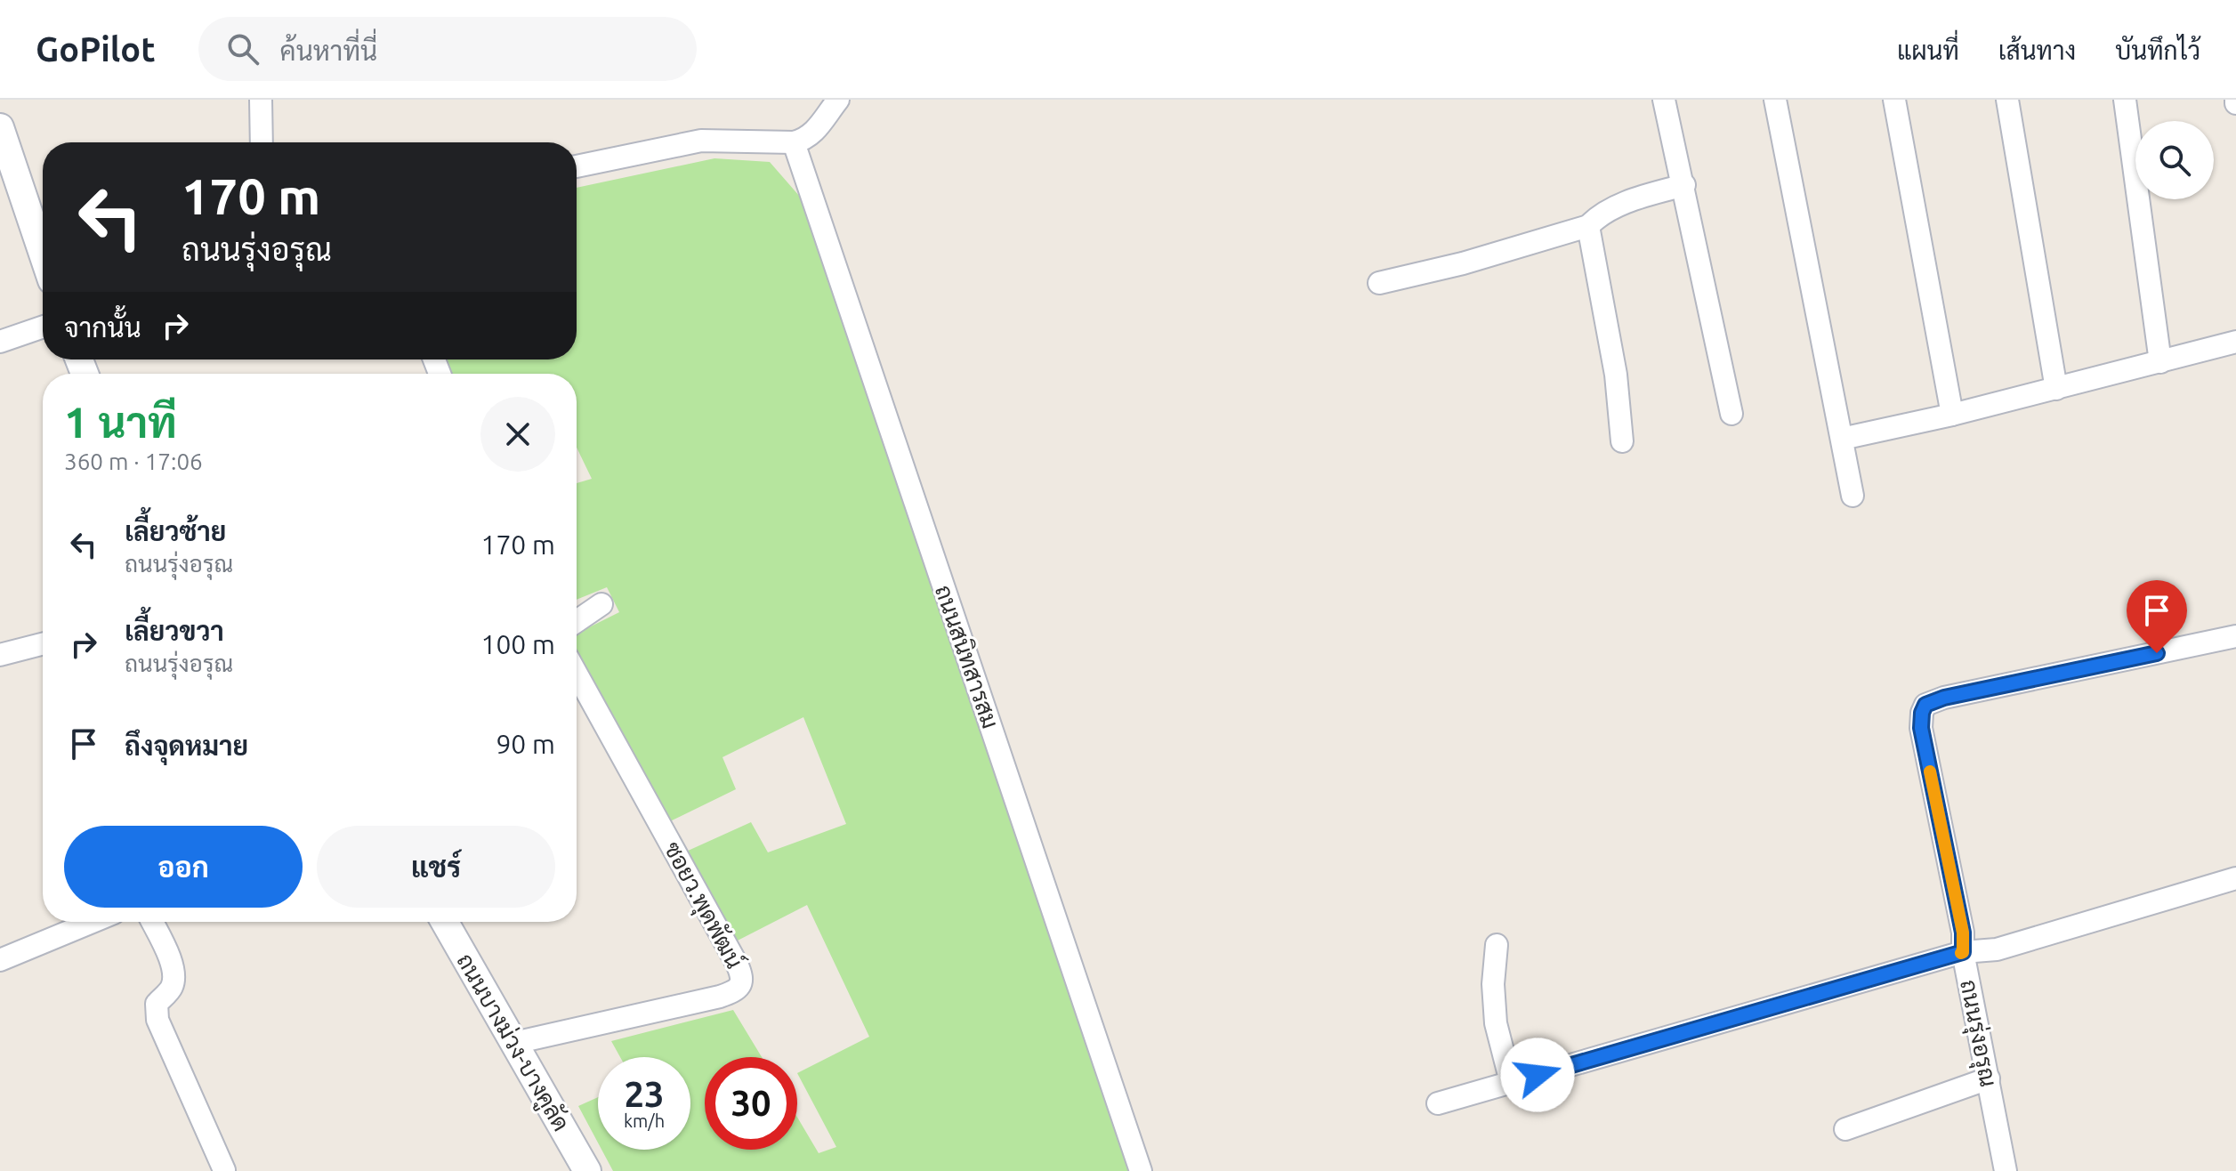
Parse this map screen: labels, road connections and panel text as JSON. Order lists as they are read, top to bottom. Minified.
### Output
{"streets":{"street":["ถนนสนิทสารสม","ซอยว.พุดพัฒน์","ถนนรุ่งอรุณ","ถนนบางม่วง-บางคูลัด"]},"crossings":[["ซอยว.พุดพัฒน์","ถนนบางม่วง-บางคูลัด"]],"page":{"header":"GoPilot","search":"ค้นหาที่นี่","nav":["แผนที่","เส้นทาง","บันทึกไว้"],"turn":["170 m","ถนนรุ่งอรุณ"],"then":"จากนั้น","heading":["1 นาที","360 m · 17:06"],"list":[{"name":"เลี้ยวซ้าย","note":"ถนนรุ่งอรุณ","value":"170 m"},{"name":"เลี้ยวขวา","note":"ถนนรุ่งอรุณ","value":"100 m"},{"name":"ถึงจุดหมาย","value":"90 m"}],"buttons":["ออก","แชร์"],"speed":"23 km/h","limit":"30"}}
